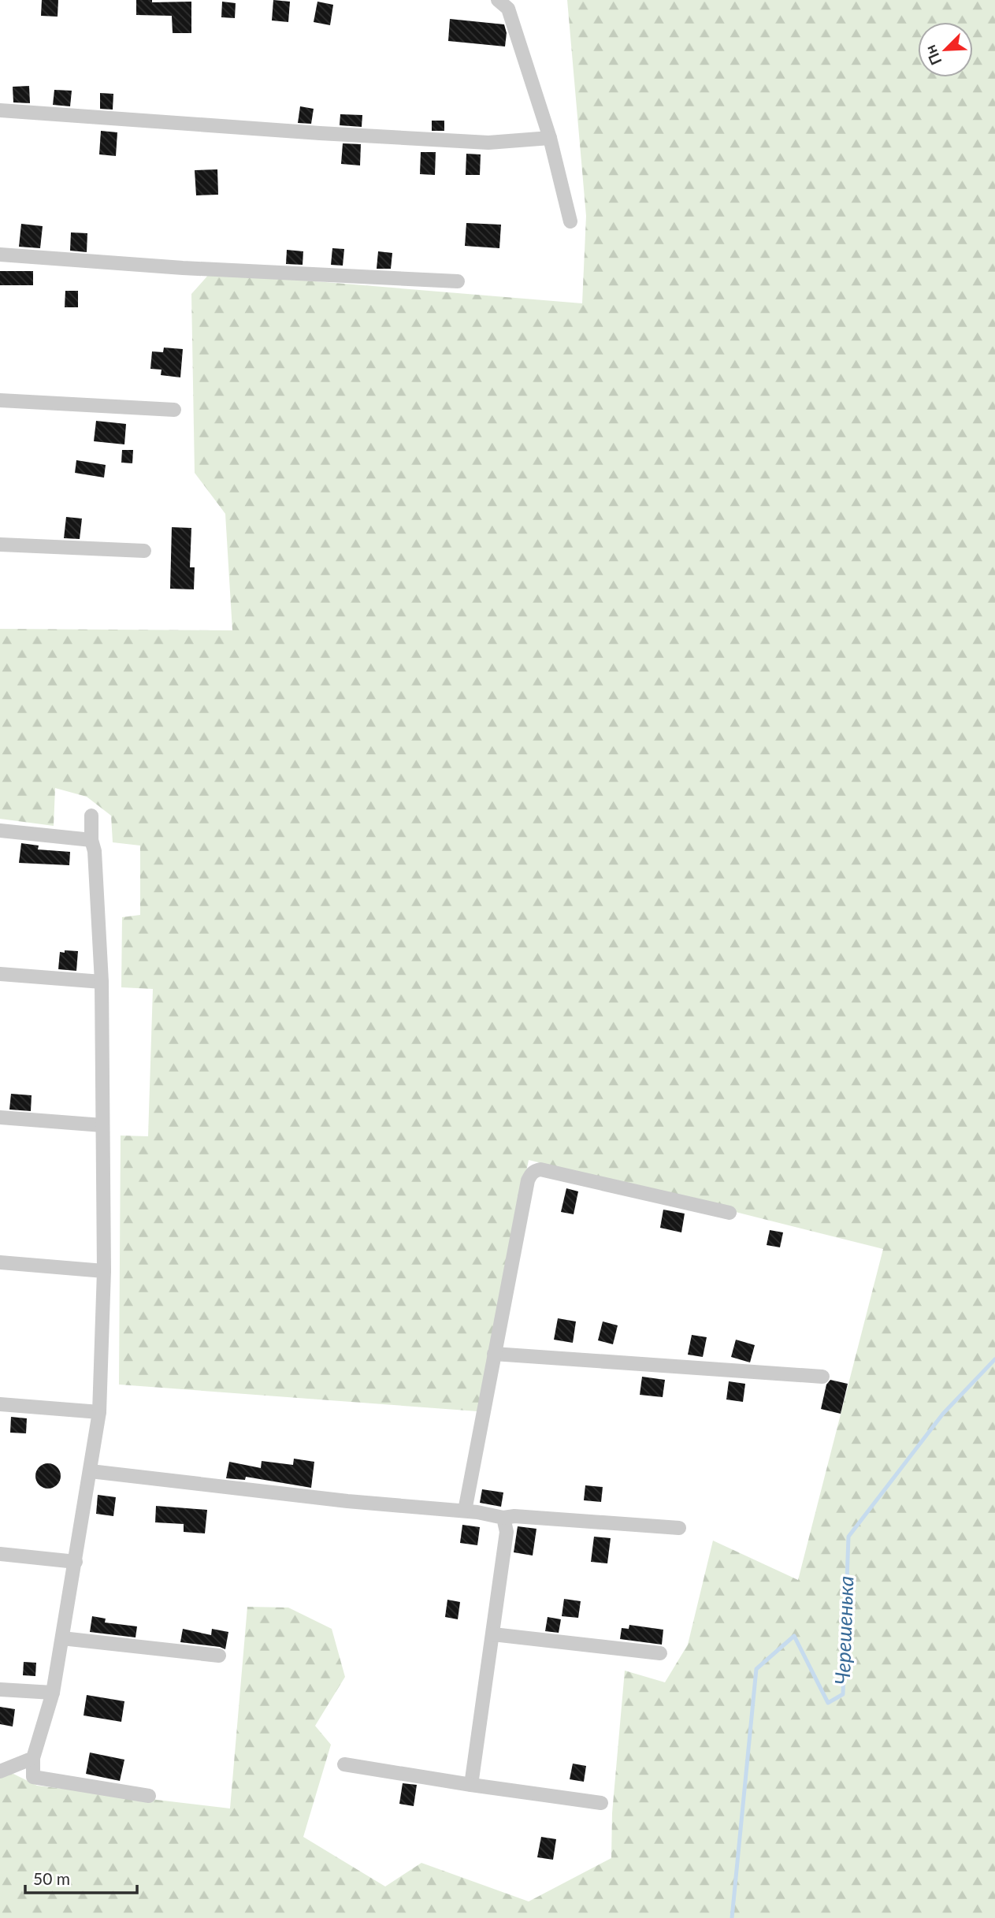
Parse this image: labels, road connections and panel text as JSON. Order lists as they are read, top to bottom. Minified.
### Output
{"water":["Черешенька"],"scale_bar":"50 m","north":"bottom left"}
